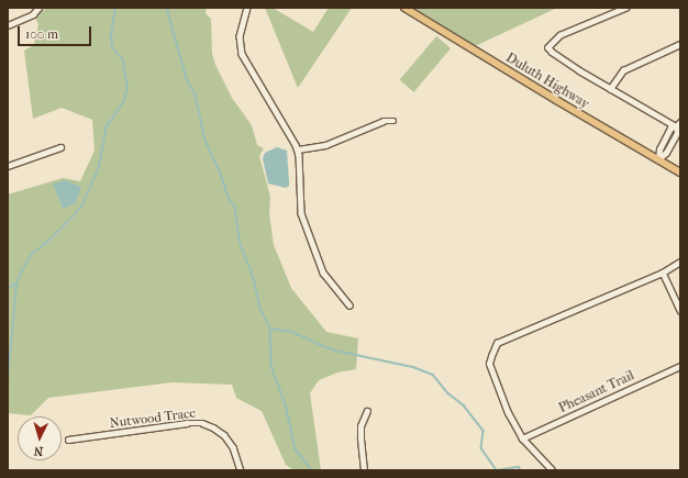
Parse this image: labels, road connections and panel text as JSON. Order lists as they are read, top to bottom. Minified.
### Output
{"streets":{"main road":["Duluth Highway"],"street":["Pheasant Trail","Nutwood Trace"]},"scale_bar":"100 m","north":"bottom"}
